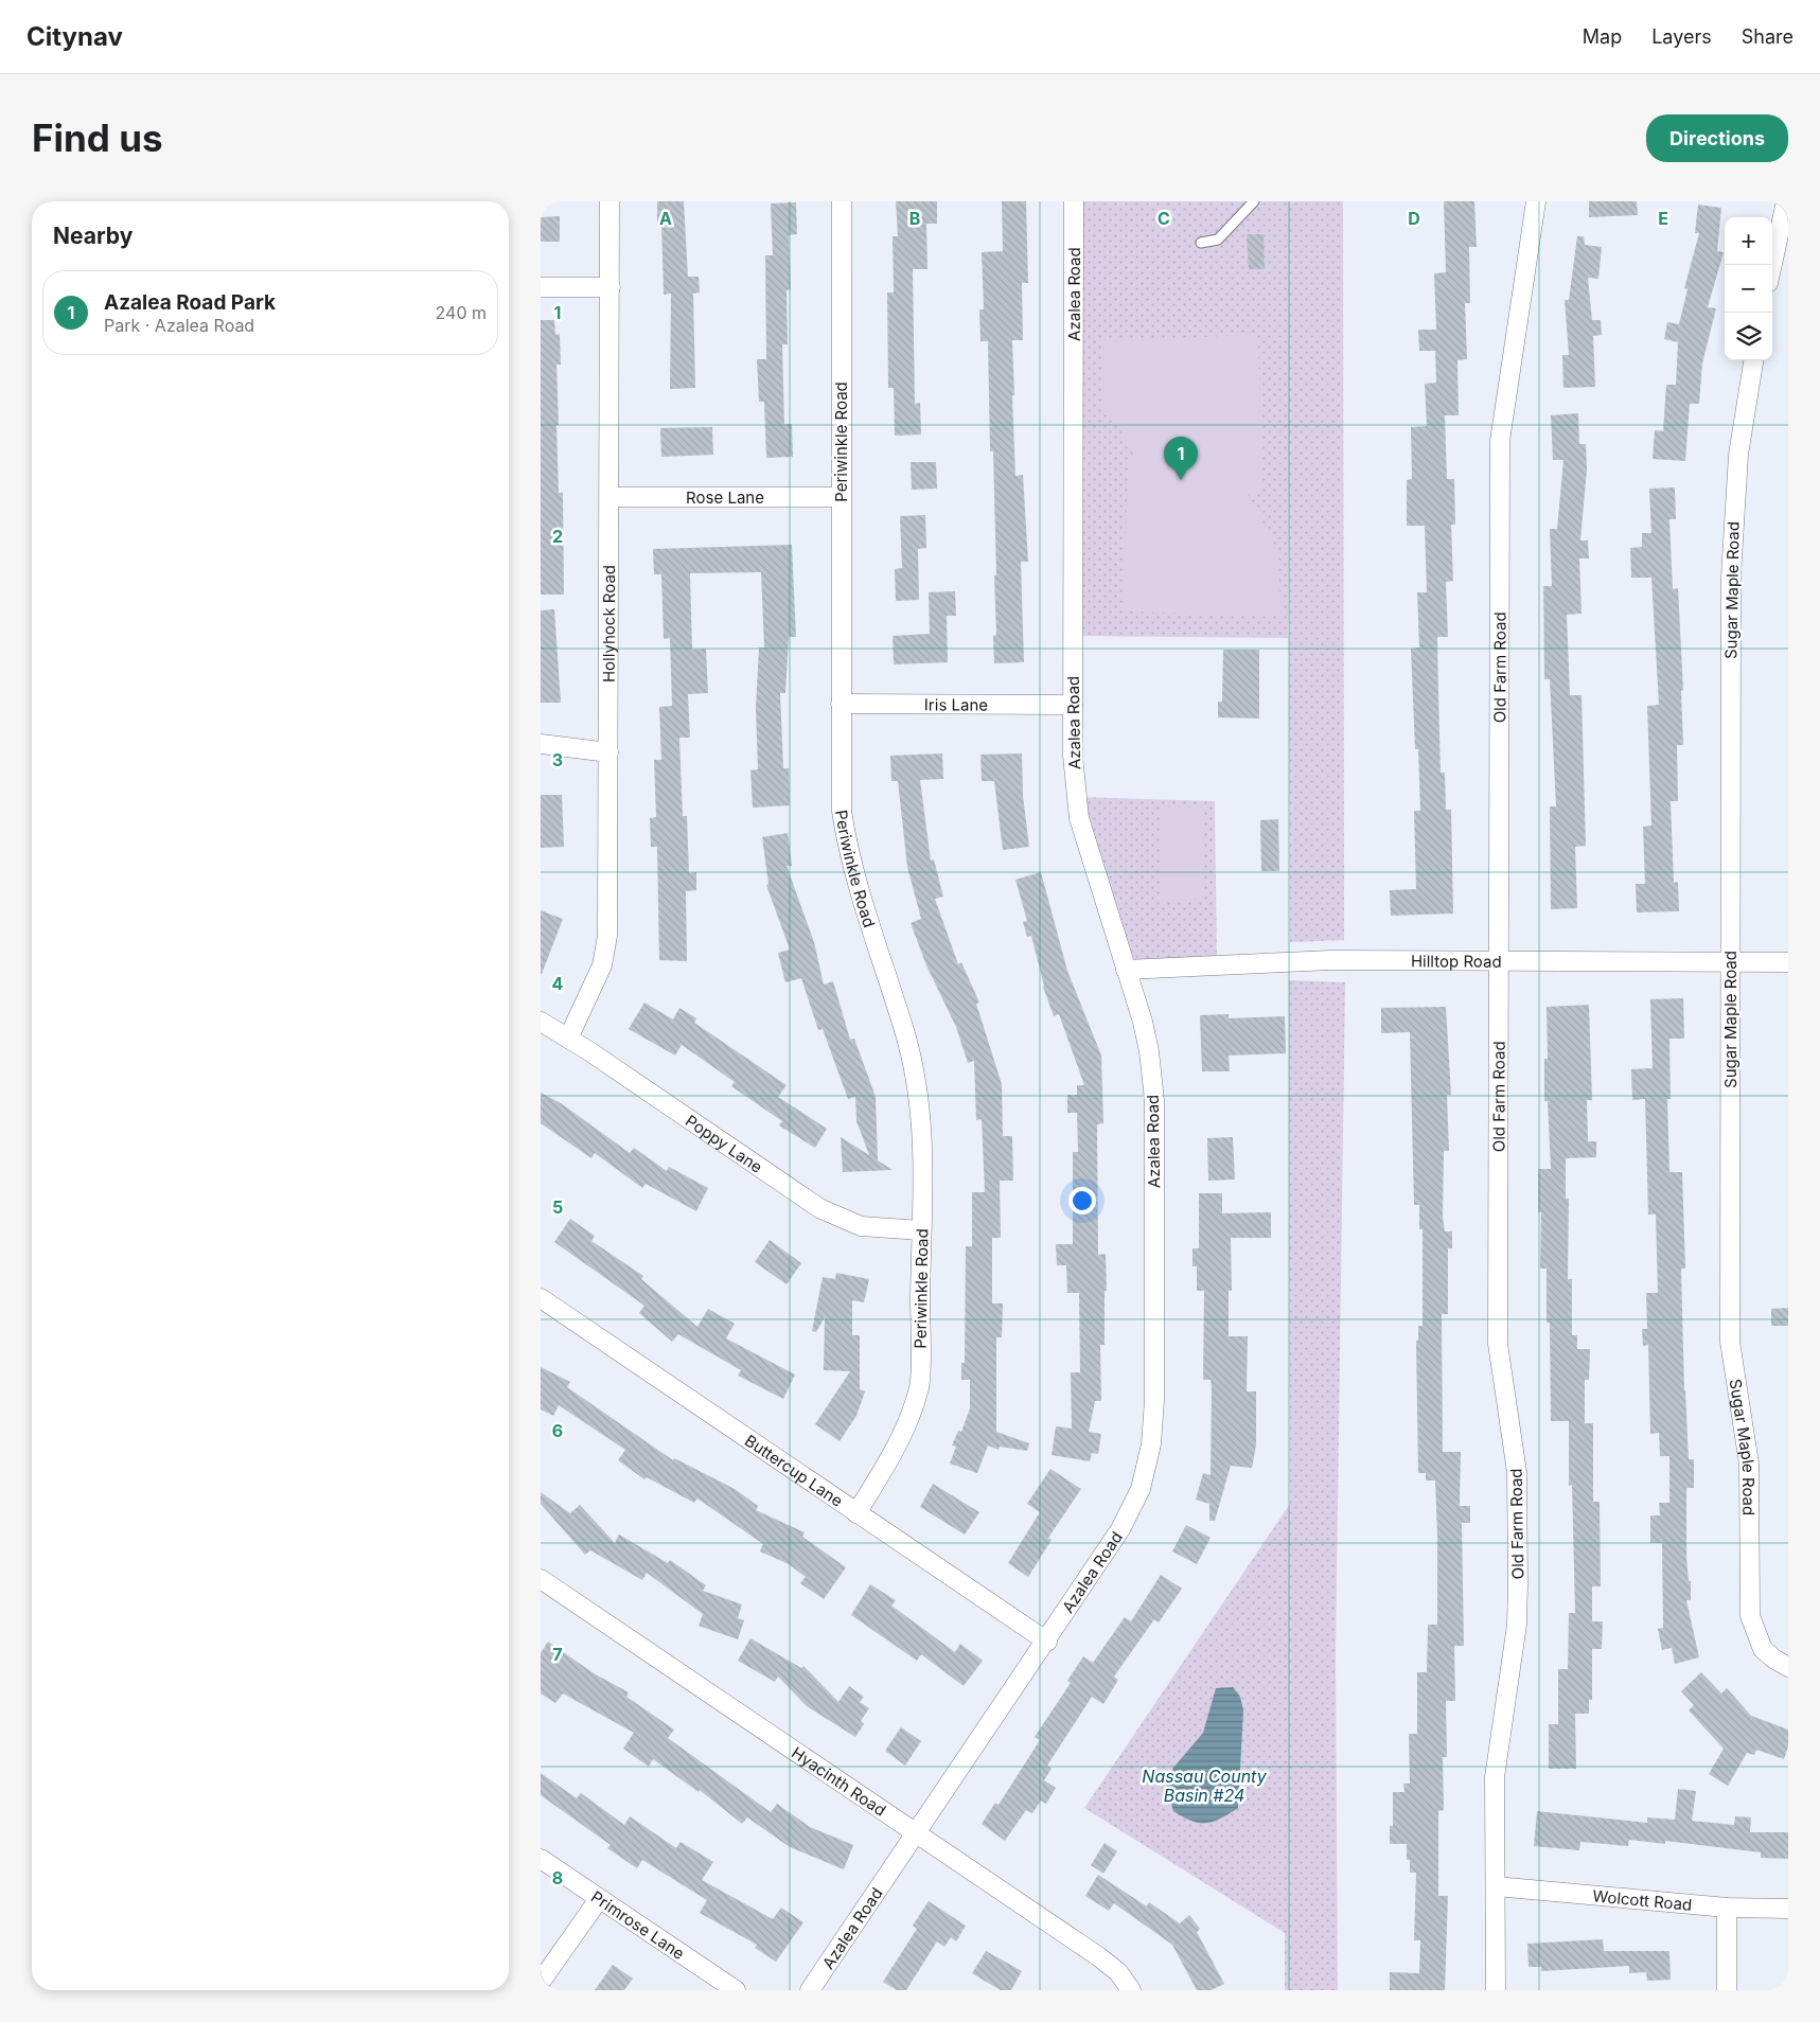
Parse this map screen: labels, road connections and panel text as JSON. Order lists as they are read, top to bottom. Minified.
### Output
{"streets":{"street":["Azalea Road","Periwinkle Road","Rose Lane","Sugar Maple Road","Hollyhock Road","Old Farm Road","Iris Lane","Hilltop Road","Poppy Lane","Buttercup Lane","Hyacinth Road","Wolcott Road","Primrose Lane"]},"crossings":[["Azalea Road","Iris Lane"],["Azalea Road","Hilltop Road"],["Azalea Road","Buttercup Lane"],["Azalea Road","Hyacinth Road"],["Periwinkle Road","Rose Lane"],["Periwinkle Road","Iris Lane"],["Periwinkle Road","Poppy Lane"],["Periwinkle Road","Buttercup Lane"],["Rose Lane","Hollyhock Road"],["Sugar Maple Road","Hilltop Road"],["Hollyhock Road","Poppy Lane"],["Old Farm Road","Hilltop Road"],["Old Farm Road","Wolcott Road"]],"water":["Nassau County Basin #24"],"page":{"header":"Citynav","nav":["Map","Layers","Share"],"buttons":"Directions","title":"Find us","heading":"Nearby","map_buttons":["+","−"],"list":[{"mark":"1","name":"Azalea Road Park","note":"Park · Azalea Road","value":"240 m"}],"pins":"1"},"grid":{"columns":["A","B","C","D","E"],"rows":["1","2","3","4","5","6","7","8"]}}
